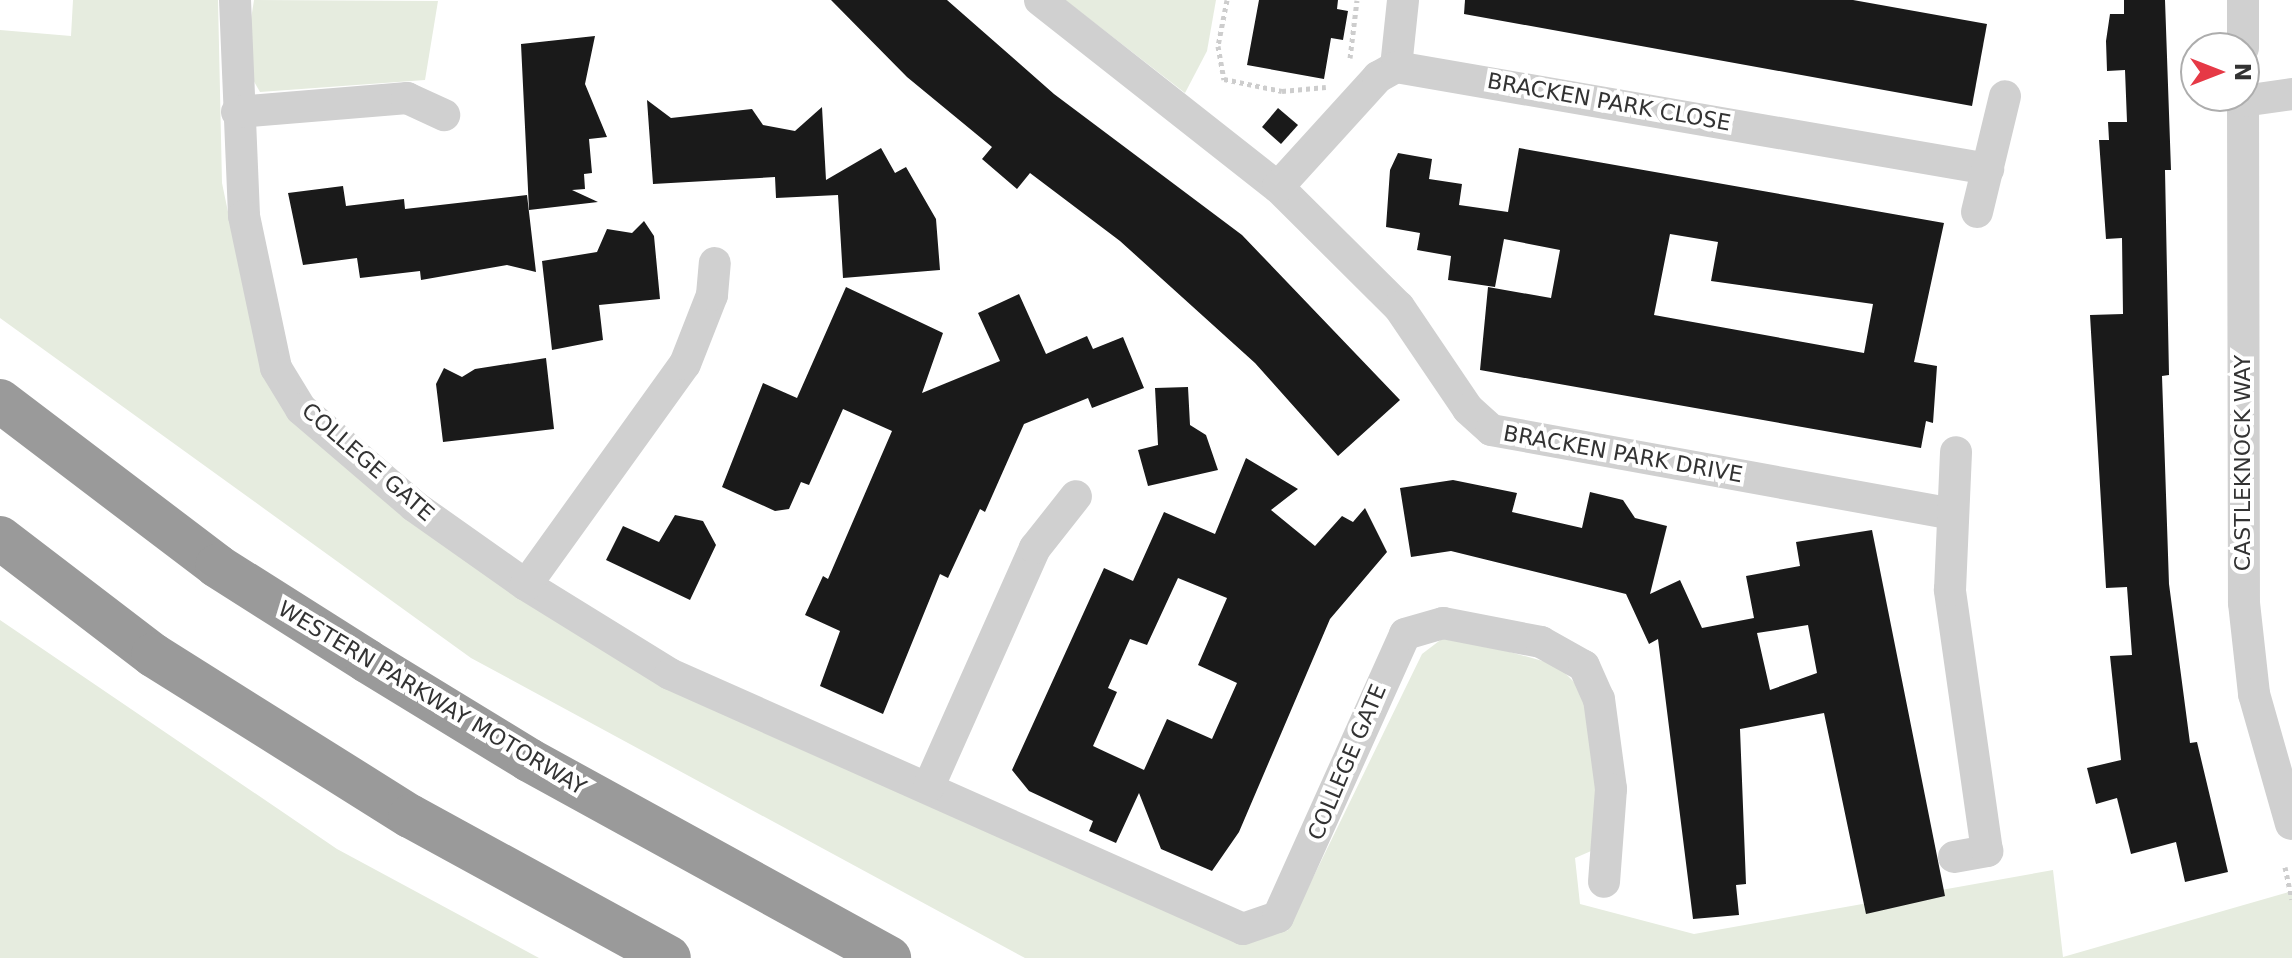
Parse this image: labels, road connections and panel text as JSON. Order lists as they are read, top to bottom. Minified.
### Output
{"streets":{"highway":["WESTERN PARKWAY MOTORWAY"],"street":["BRACKEN PARK CLOSE","BRACKEN PARK DRIVE","COLLEGE GATE","CASTLEKNOCK WAY"]},"north":"right"}
